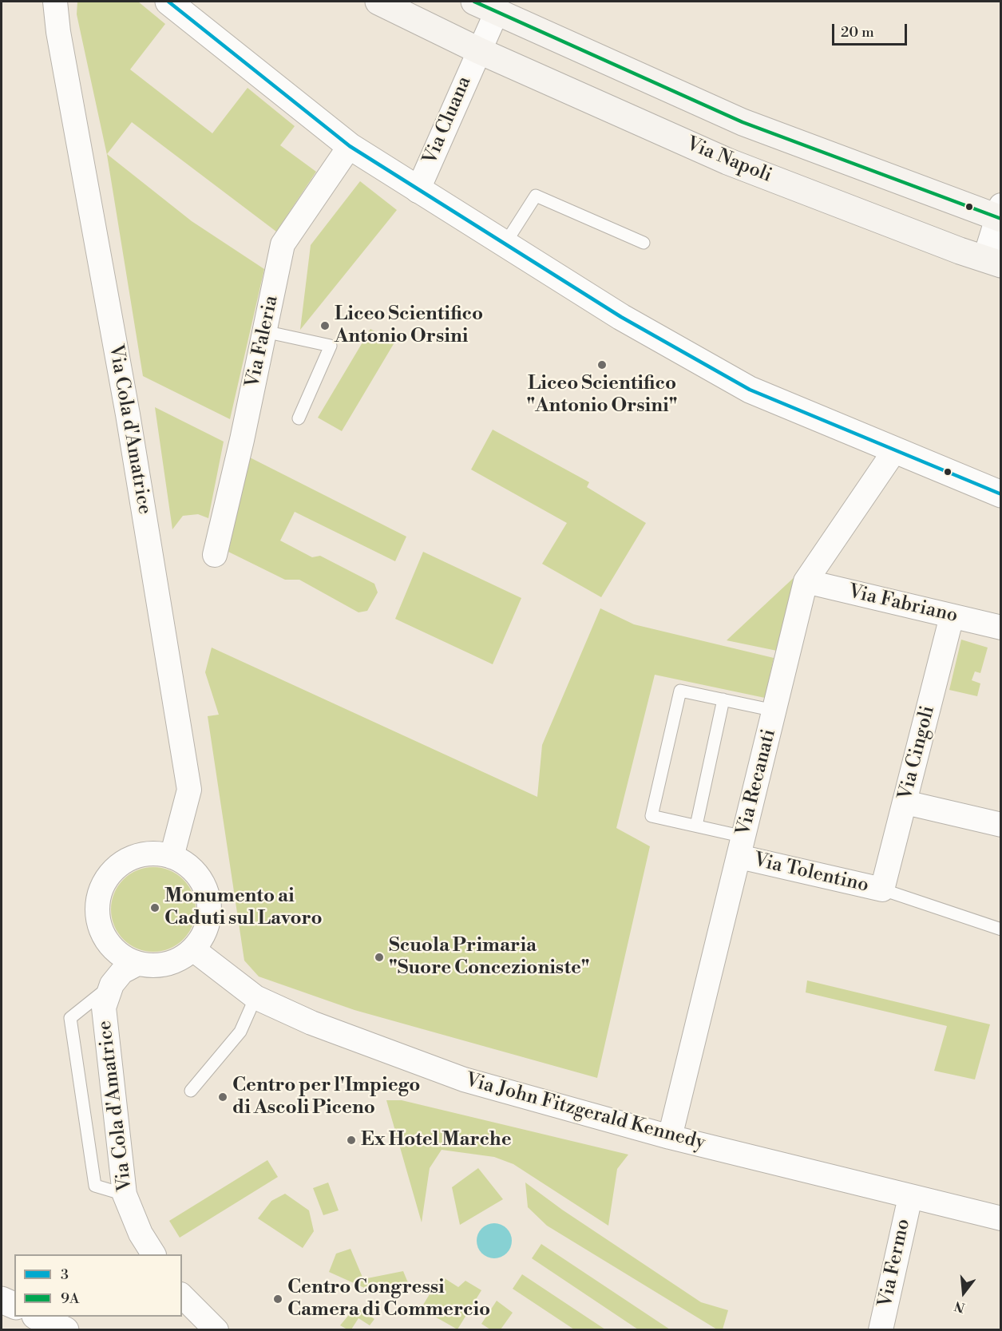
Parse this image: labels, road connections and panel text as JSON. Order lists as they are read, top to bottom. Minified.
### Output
{"streets":{"main road":["Via Napoli"],"street":["Via Cluana","Via Faleria","Via Cola d'Amatrice","Via Fabriano","Via Cingoli","Via Recanati","Via Tolentino","Via John Fitzgerald Kennedy","Via Fermo"]},"crossings":[["Via Cluana","Via Napoli"],["Via Cola d'Amatrice","Via John Fitzgerald Kennedy"],["Via Fabriano","Via Cingoli"],["Via Fabriano","Via Recanati"],["Via Cingoli","Via Tolentino"],["Via Recanati","Via Tolentino"],["Via Recanati","Via John Fitzgerald Kennedy"],["Via John Fitzgerald Kennedy","Via Fermo"]],"places":["Liceo Scientifico Antonio Orsini","Liceo Scientifico \"Antonio Orsini\"","Monumento ai Caduti sul Lavoro","Scuola Primaria \"Suore Concezioniste\"","Centro per l'Impiego di Ascoli Piceno","Ex Hotel Marche","Centro Congressi Camera di Commercio"],"lines":["transit line 3","transit line 9A"],"legend":["3","9A"],"scale_bar":"20 m","north":"bottom"}
